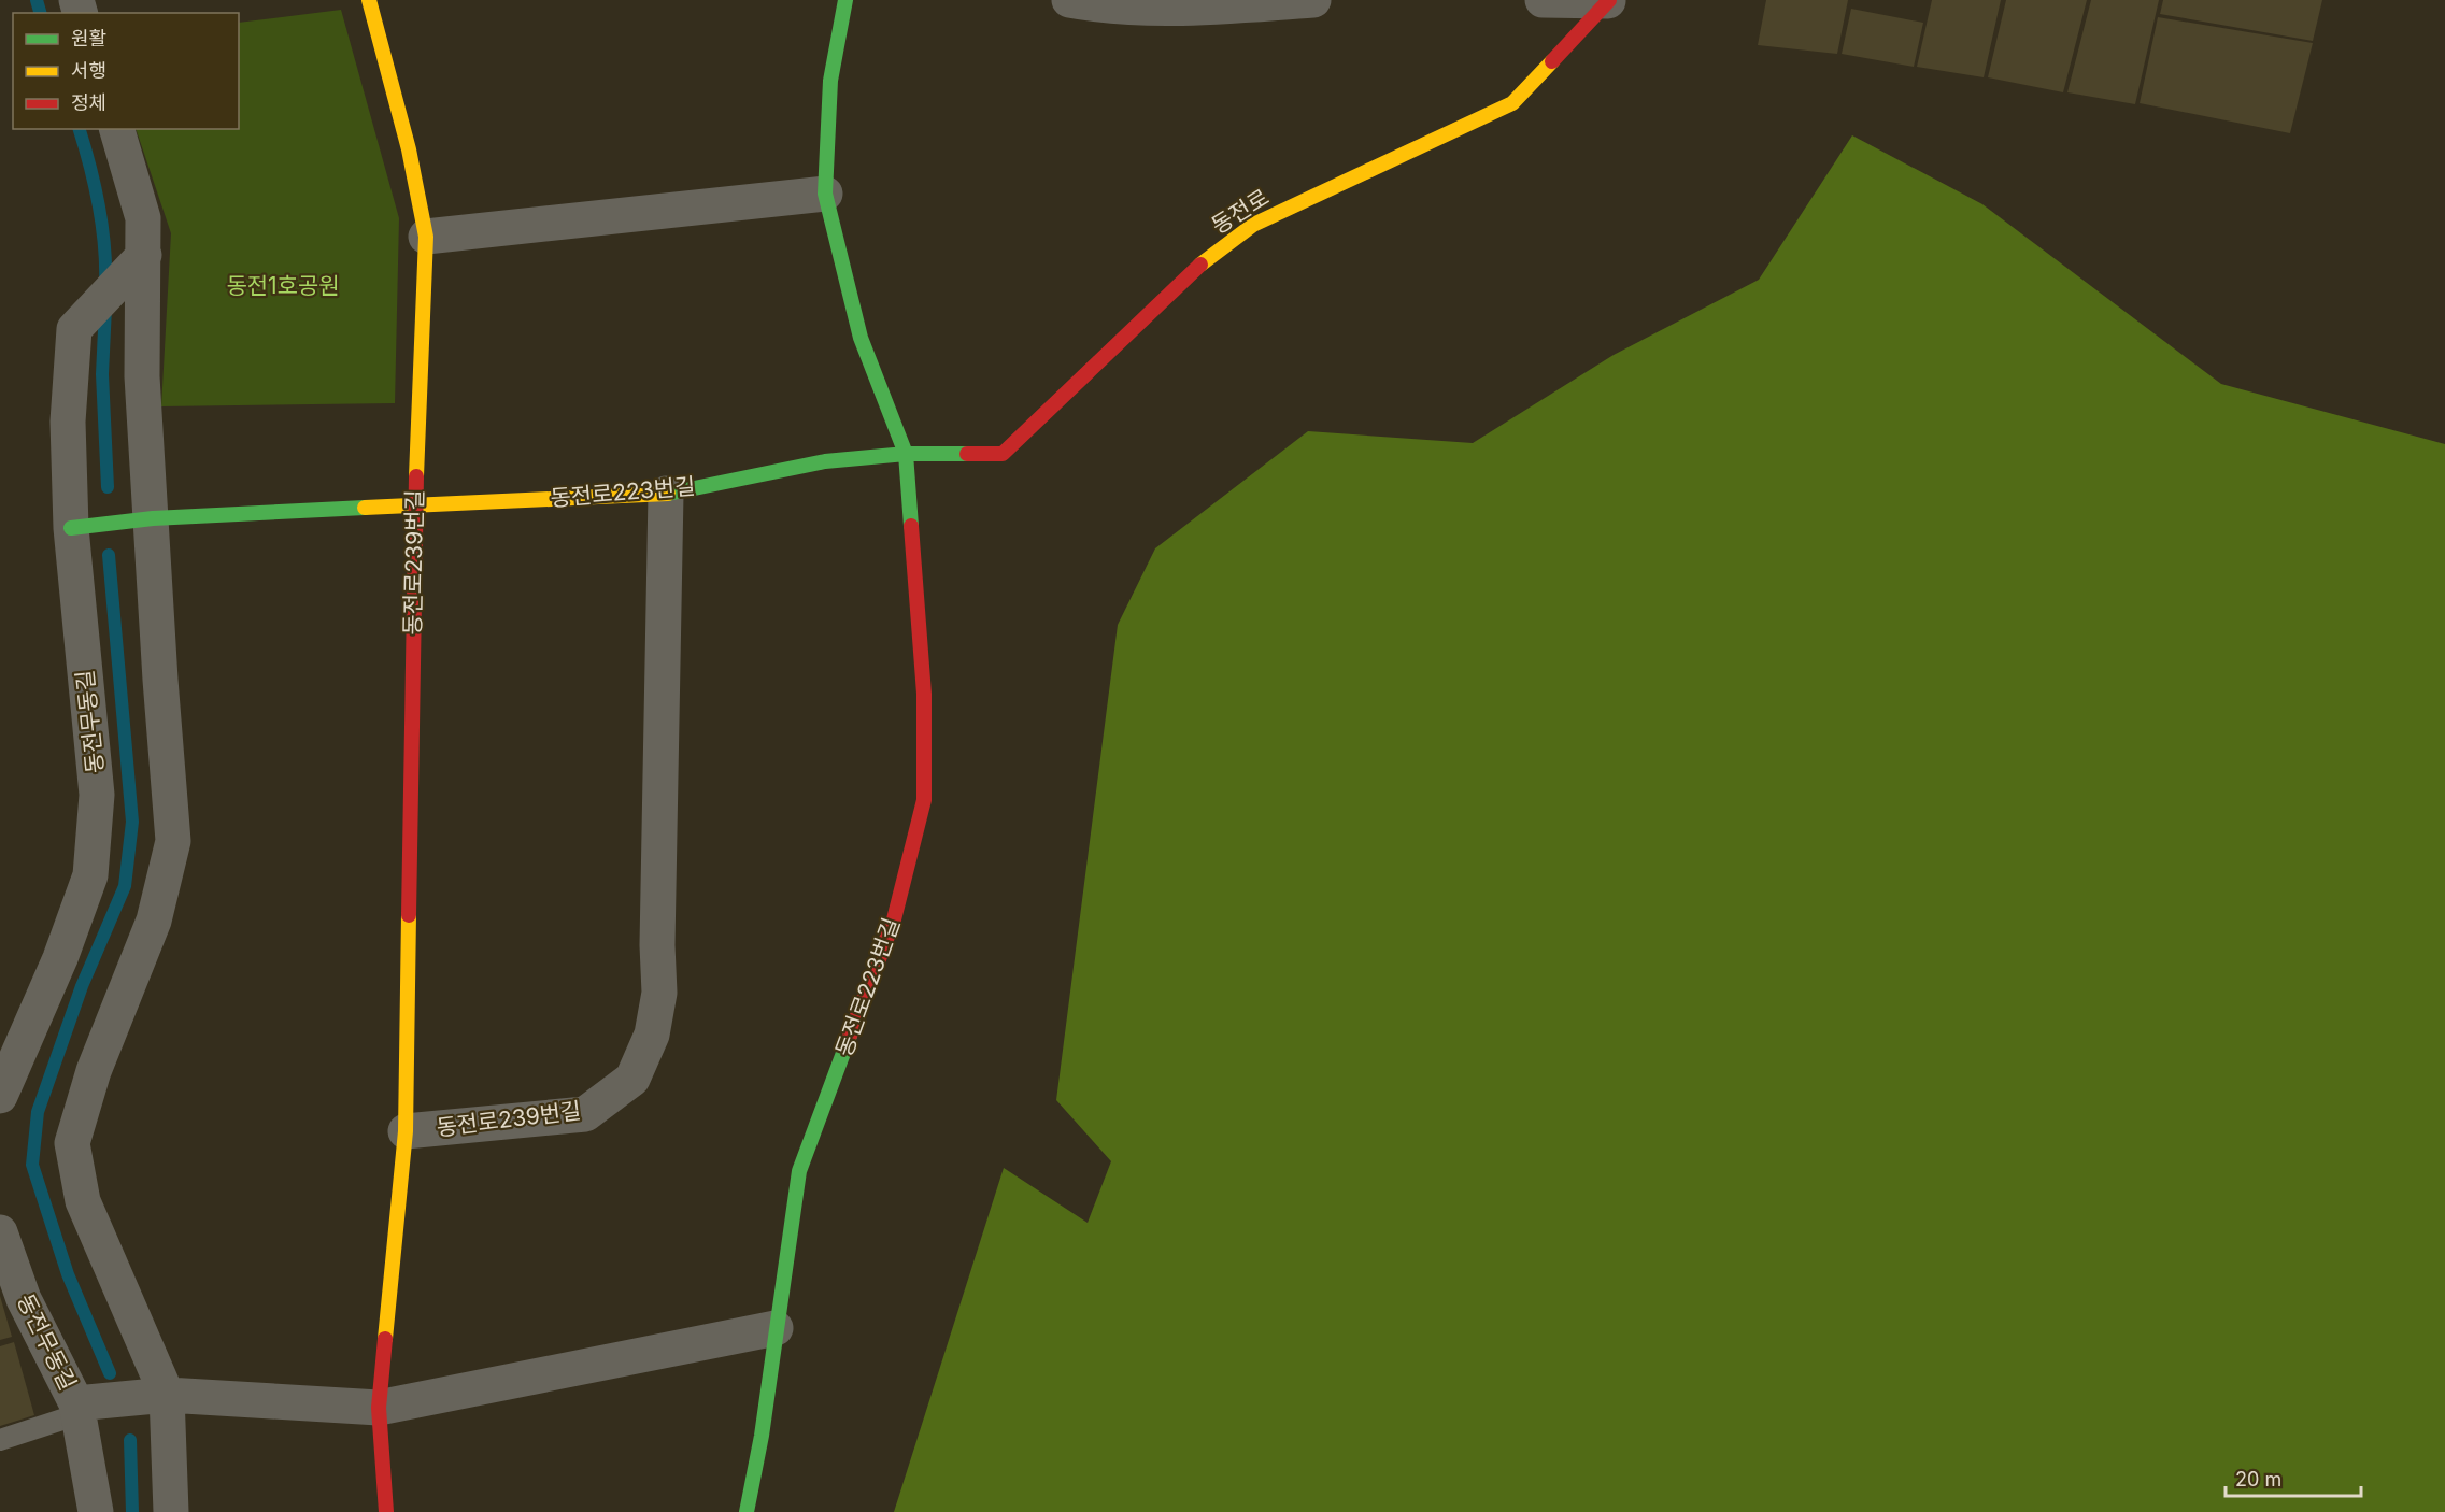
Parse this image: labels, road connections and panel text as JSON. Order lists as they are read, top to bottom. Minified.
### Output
{"streets":{"street":["동전로","동전로223번길","동전로239번길","동전무동길"]},"crossings":[["동전로","동전로223번길"],["동전로223번길","동전로239번길"],["동전로223번길","동전무동길"]],"parks":["동전1호공원"],"legend":["원활","서행","정체"],"scale_bar":"20 m"}
